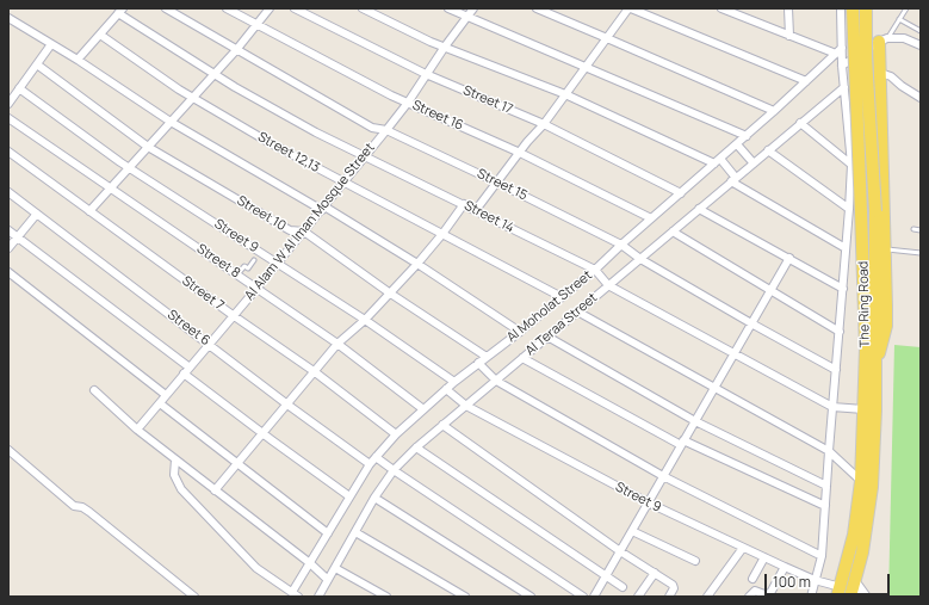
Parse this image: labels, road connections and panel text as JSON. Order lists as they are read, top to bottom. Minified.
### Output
{"streets":{"main road":["The Ring Road"],"street":["Street 17","Street 16","Street 12,13","Street 15","Street 10","Street 14","Al Alam W Al Iman Mosque Street","Street 9","Street 8","Street 7","Al Moholat Street","Al Teraa Street","Street 6"]},"crossings":[["Street 17","Al Alam W Al Iman Mosque Street"],["Street 17","Al Moholat Street"],["Street 16","Al Alam W Al Iman Mosque Street"],["Street 16","Al Moholat Street"],["Street 12,13","Al Alam W Al Iman Mosque Street"],["Street 12,13","Al Moholat Street"],["Street 15","Al Alam W Al Iman Mosque Street"],["Street 15","Al Moholat Street"],["Street 15","Al Teraa Street"],["Street 10","Al Alam W Al Iman Mosque Street"],["Street 10","Al Moholat Street"],["Street 14","Al Alam W Al Iman Mosque Street"],["Street 14","The Ring Road"],["Street 14","Al Moholat Street"],["Street 14","Al Teraa Street"],["Al Alam W Al Iman Mosque Street","Street 9"],["Al Alam W Al Iman Mosque Street","Street 8"],["Al Alam W Al Iman Mosque Street","Street 7"],["Al Alam W Al Iman Mosque Street","Street 6"],["Street 9","The Ring Road"],["Street 9","Al Moholat Street"],["Street 9","Al Teraa Street"],["Street 8","Al Moholat Street"],["Street 7","Al Moholat Street"],["Al Moholat Street","Street 6"]],"scale_bar":"100 m"}
